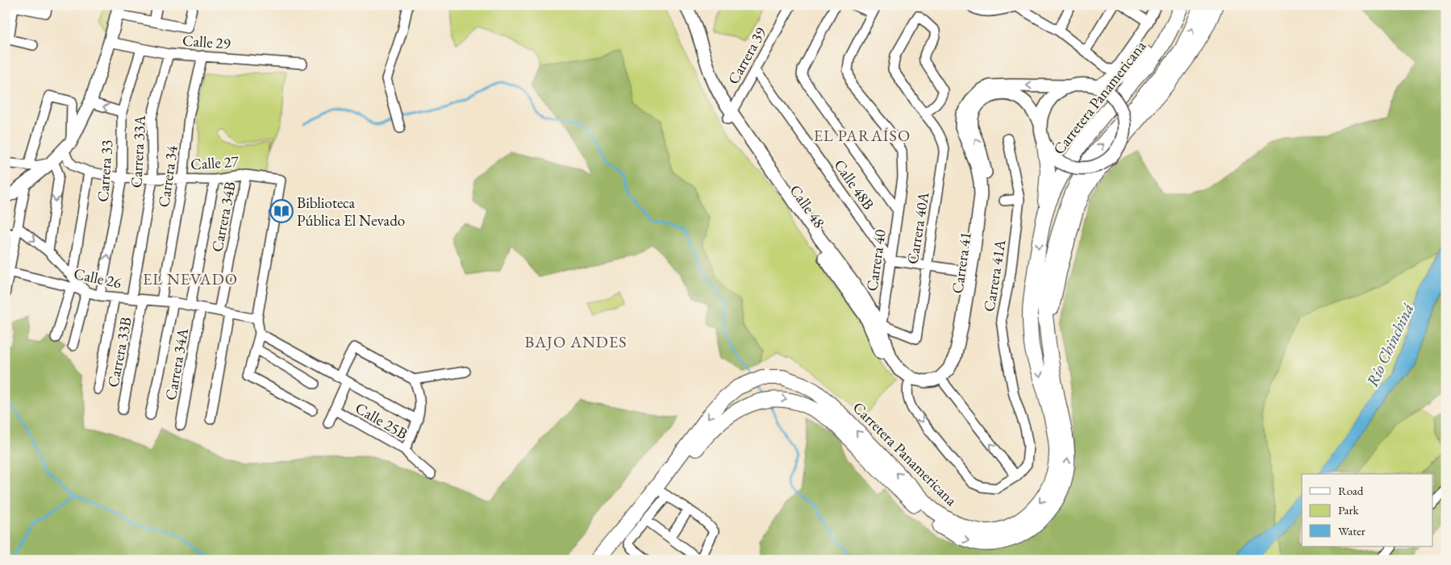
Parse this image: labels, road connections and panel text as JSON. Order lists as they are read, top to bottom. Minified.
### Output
{"streets":{"highway":["Carretera Panamericana"],"main road":["Calle 48","Carrera 41"],"street":["Calle 29","Carrera 39","Carrera 33A","Calle 27","Carrera 33","Carrera 34","Calle 48B","Carrera 34B","Carrera 40A","Carrera 40","Carrera 41A","Calle 26","Carrera 33B","Carrera 34A","Calle 25B"]},"crossings":[["Calle 29","Carrera 33A"],["Calle 29","Carrera 33"],["Calle 29","Carrera 34"],["Carrera 39","Calle 48B"],["Carrera 39","Calle 48"],["Carrera 33A","Calle 27"],["Carrera 33A","Calle 26"],["Calle 27","Carrera 33"],["Calle 27","Carrera 34"],["Calle 27","Carrera 34B"],["Calle 27","Calle 26"],["Carrera 33","Calle 26"],["Carrera 34","Calle 26"],["Calle 48B","Carrera 40"],["Calle 48","Carrera 40A"],["Calle 48","Carrera 40"],["Calle 48","Carrera 41"],["Carrera 34B","Calle 26"],["Carrera 40A","Carrera 40"],["Calle 26","Carrera 33B"],["Calle 26","Carrera 34A"]],"districts":["EL PARAÍSO","EL NEVADO","BAJO ANDES"],"water":["Río Chinchiná"],"places":{"library":["Biblioteca Pública El Nevado"]},"legend":["Road","Park","Water"]}
